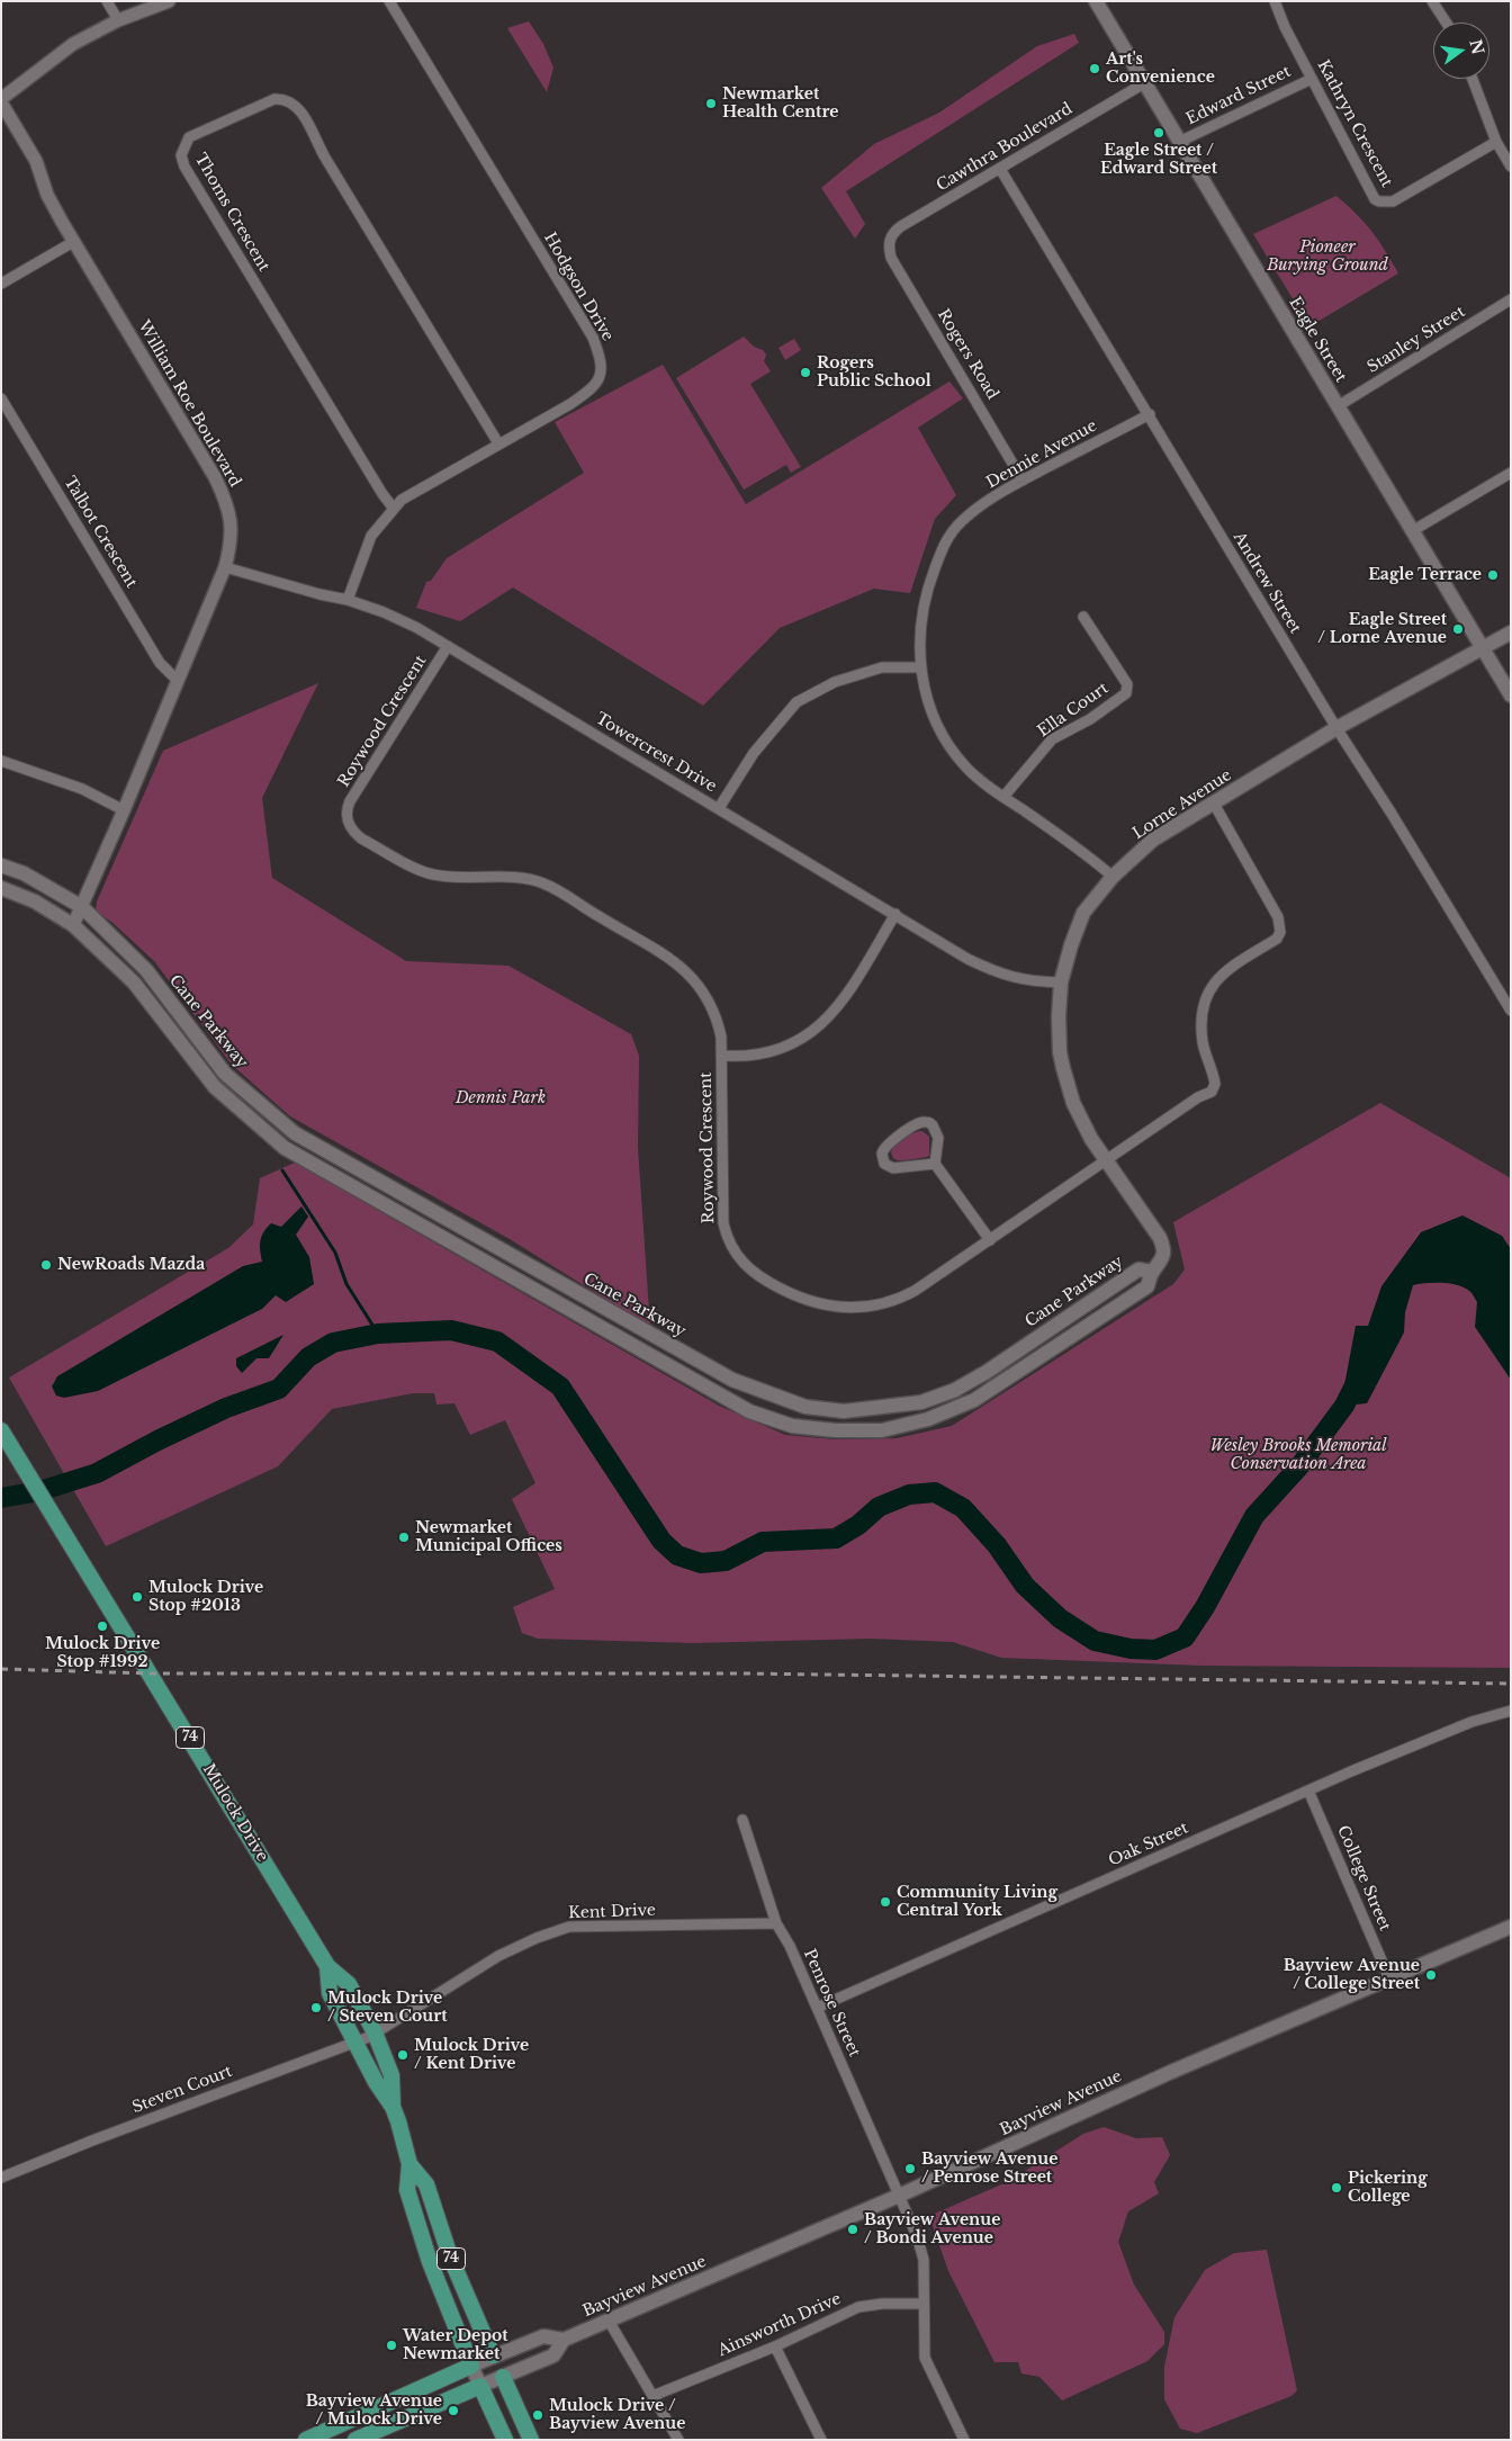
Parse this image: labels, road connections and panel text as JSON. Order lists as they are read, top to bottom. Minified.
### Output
{"streets":{"main road":["Eagle Street","Lorne Avenue","Cane Parkway","74","Mulock Drive","Bayview Avenue"],"street":["Edward Street","Kathryn Crescent","Cawthra Boulevard","Thoms Crescent","Hodgson Drive","Stanley Street","Rogers Road","William Roe Boulevard","Dennie Avenue","Talbot Crescent","Andrew Street","Ella Court","Roywood Crescent","Towercrest Drive","Oak Street","College Street","Kent Drive","Penrose Street","Steven Court","Ainsworth Drive"]},"crossings":[["Edward Street","Kathryn Crescent"],["Edward Street","Eagle Street"],["Cawthra Boulevard","Eagle Street"],["Cawthra Boulevard","Rogers Road"],["Cawthra Boulevard","Andrew Street"],["Thoms Crescent","Hodgson Drive"],["Hodgson Drive","Towercrest Drive"],["Eagle Street","Stanley Street"],["Eagle Street","Lorne Avenue"],["Rogers Road","Dennie Avenue"],["William Roe Boulevard","Talbot Crescent"],["William Roe Boulevard","Towercrest Drive"],["William Roe Boulevard","Cane Parkway"],["Dennie Avenue","Andrew Street"],["Dennie Avenue","Ella Court"],["Dennie Avenue","Lorne Avenue"],["Andrew Street","Lorne Avenue"],["Roywood Crescent","Towercrest Drive"],["Roywood Crescent","Lorne Avenue"],["Towercrest Drive","Lorne Avenue"],["Lorne Avenue","Cane Parkway"],["Mulock Drive","Kent Drive"],["Mulock Drive","Steven Court"],["Mulock Drive","Bayview Avenue"],["Oak Street","College Street"],["Oak Street","Penrose Street"],["College Street","Bayview Avenue"],["Kent Drive","Penrose Street"],["Kent Drive","Steven Court"],["Penrose Street","Bayview Avenue"],["Penrose Street","Ainsworth Drive"]],"parks":["Pioneer Burying Ground","Dennis Park","Wesley Brooks Memorial Conservation Area"],"places":["Art's Convenience","Newmarket Health Centre","Eagle Street / Edward Street","Rogers Public School","Eagle Terrace","Eagle Street / Lorne Avenue","NewRoads Mazda","Newmarket Municipal Offices","Mulock Drive Stop #2013","Mulock Drive Stop #1992","Community Living Central York","Bayview Avenue / College Street","Mulock Drive / Steven Court","Mulock Drive / Kent Drive","Bayview Avenue / Penrose Street","Pickering College","Bayview Avenue / Bondi Avenue","Water Depot Newmarket","Bayview Avenue / Mulock Drive","Mulock Drive / Bayview Avenue"],"north":"right"}
